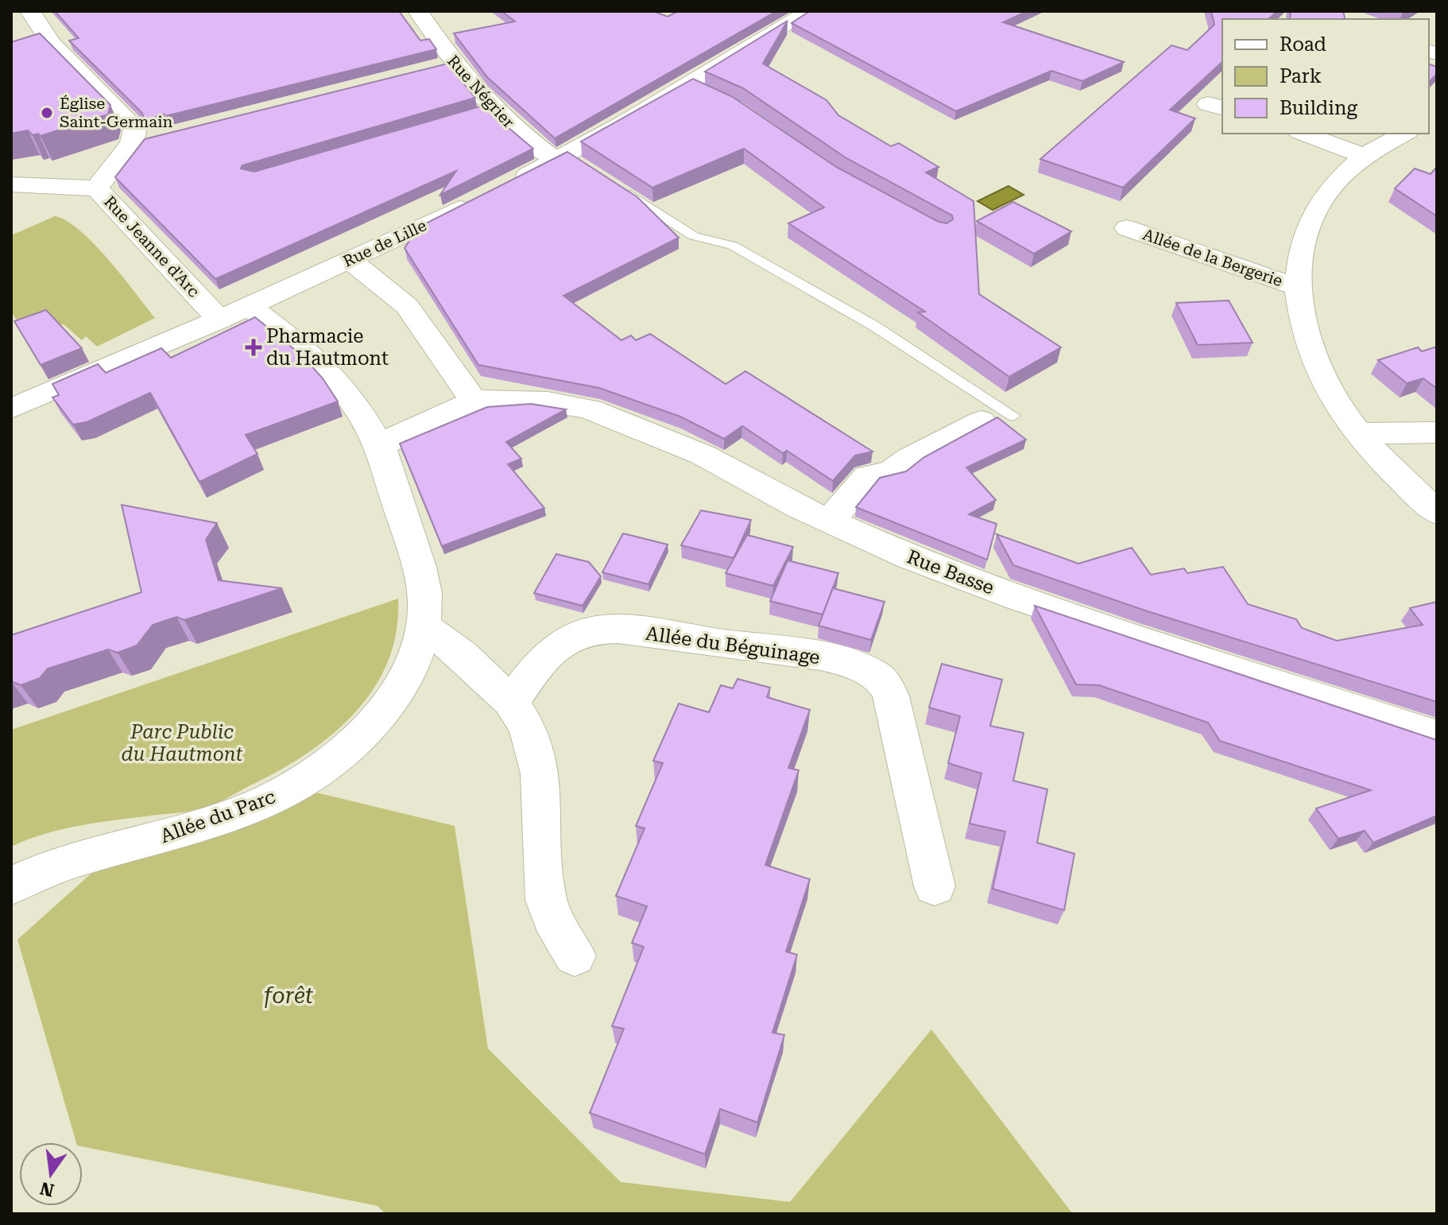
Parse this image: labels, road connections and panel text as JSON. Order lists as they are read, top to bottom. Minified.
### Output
{"streets":{"street":["Rue Négrier","Rue de Lille","Rue Jeanne d'Arc","Allée de la Bergerie","Rue Basse","Allée du Béguinage","Allée du Parc"]},"crossings":[["Rue de Lille","Rue Jeanne d'Arc"],["Rue de Lille","Allée du Parc"]],"parks":["Parc Public du Hautmont","forêt"],"places":{"other":["Église Saint-Germain"],"health":["Pharmacie du Hautmont"]},"legend":["Road","Park","Building"],"north":"bottom"}
